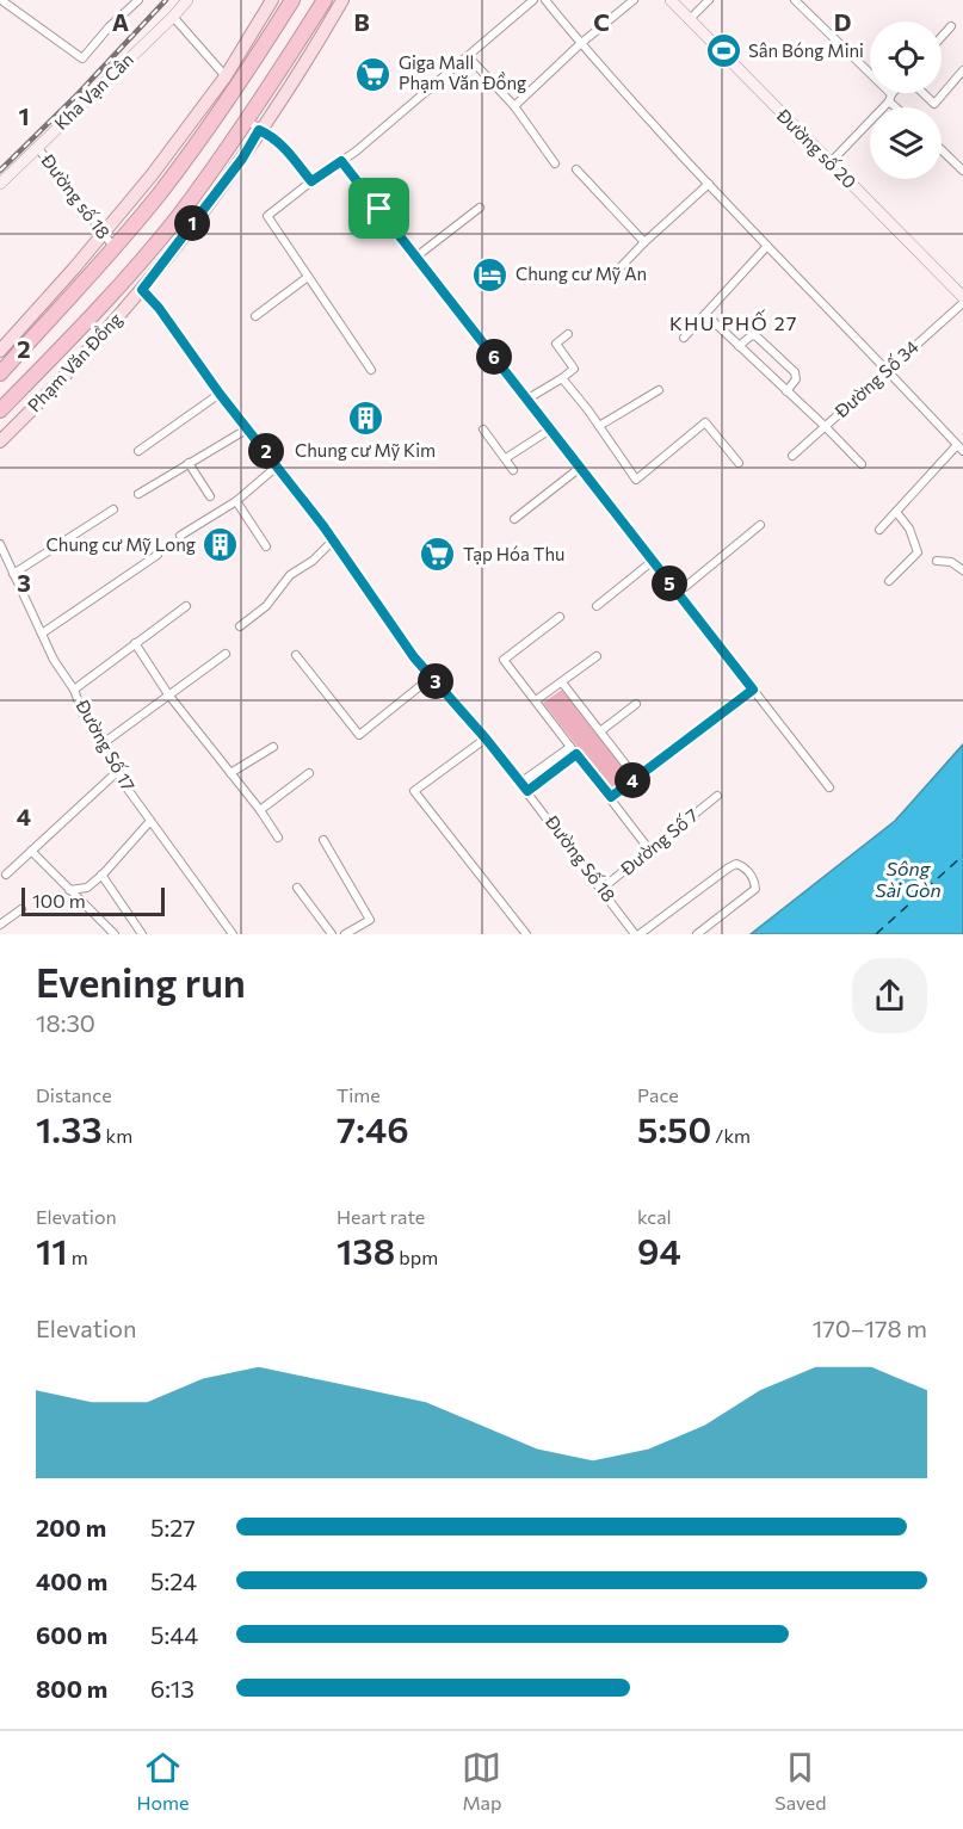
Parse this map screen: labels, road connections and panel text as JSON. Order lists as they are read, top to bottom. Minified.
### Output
{"streets":{"highway":["Phạm Văn Đồng"],"street":["Kha Vạn Cân","Đường số 20","Đường số 18","Đường Số 34","Đường Số 17","Đường Số 7","Đường Số 18"]},"crossings":[["Kha Vạn Cân","Đường số 18"],["Đường số 20","Đường Số 34"],["Phạm Văn Đồng","Đường Số 18"],["Đường Số 7","Đường Số 18"]],"districts":["KHU PHỐ 27"],"water":["Sông Sài Gòn"],"places":{"sports":["Sân Bóng Mini"],"supermarket":["Giga Mall Phạm Văn Đồng","Tạp Hóa Thu"],"hotel":["Chung cư Mỹ An"],"building":["Chung cư Mỹ Kim","Chung cư Mỹ Long"]},"scale_bar":"100 m","page":{"pins":["1","6","2","5","3","4"],"scale":"100 m","heading":["Evening run","18:30"],"stats":[["Distance","1.33 km"],["Time","7:46"],["Pace","5:50 /km"],["Elevation","11 m"],["Heart rate","138 bpm"],["kcal","94"]],"chart":["Elevation","170–178 m"],"list":[{"name":"200 m","note":"5:27"},{"name":"400 m","note":"5:24"},{"name":"600 m","note":"5:44"},{"name":"800 m","note":"6:13"}],"tabs":["Home","Map","Saved"]},"grid":{"columns":["A","B","C","D"],"rows":["1","2","3","4"]}}
